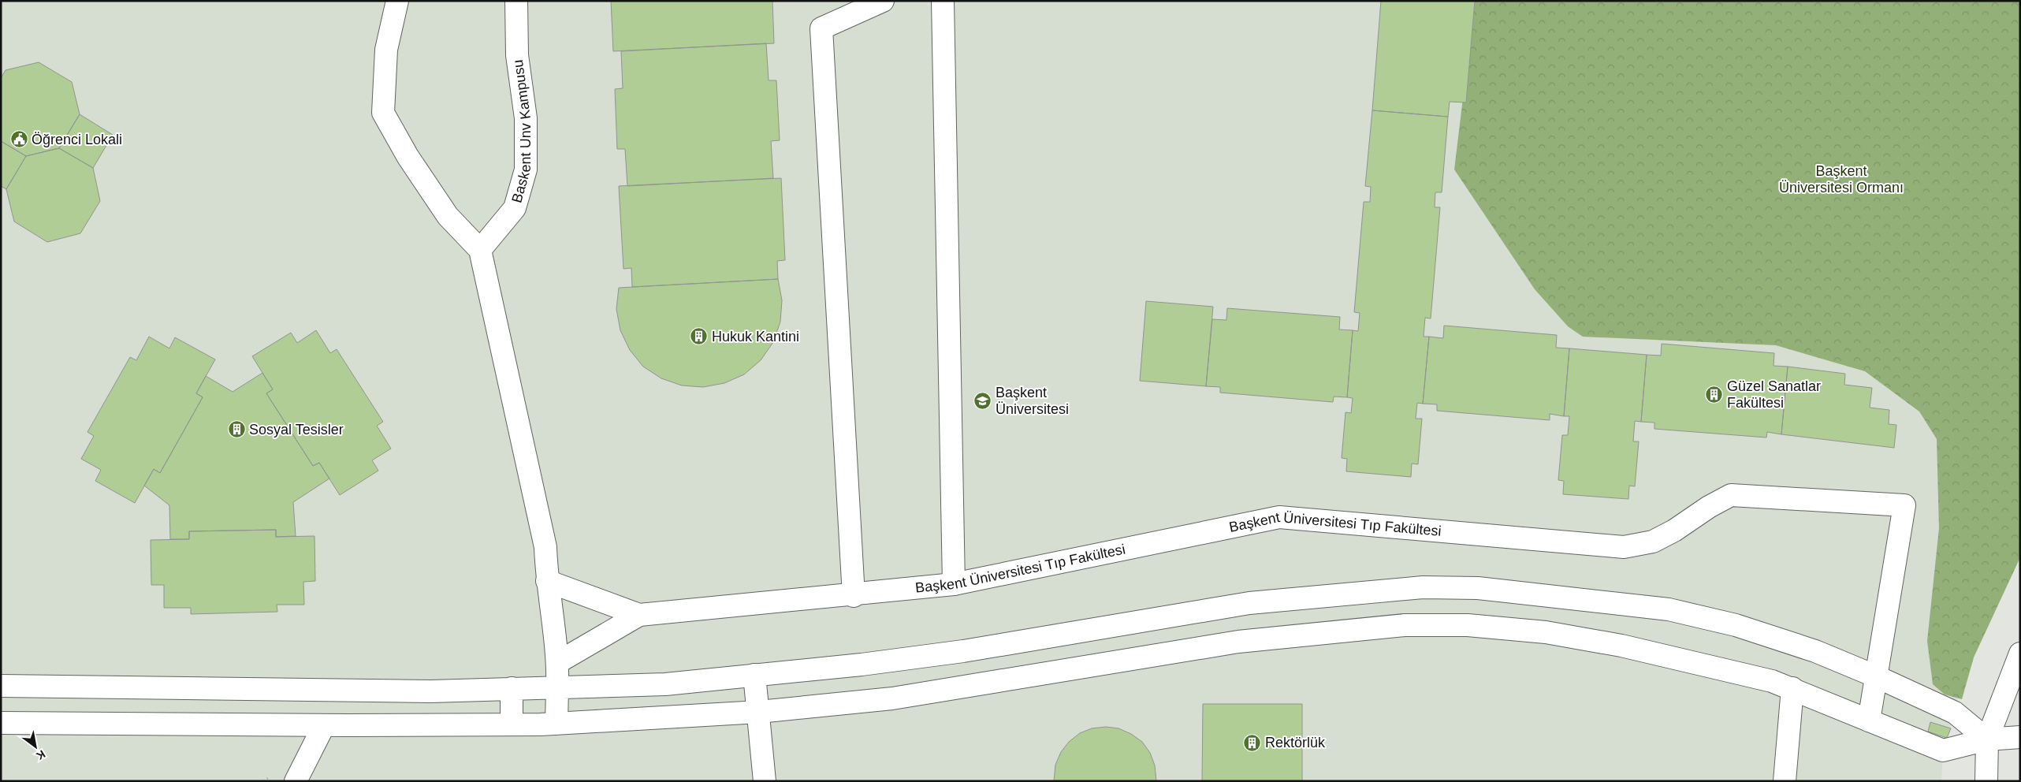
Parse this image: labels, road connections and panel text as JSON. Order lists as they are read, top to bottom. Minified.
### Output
{"streets":{"street":["Baskent Unv Kampusu","Başkent Üniversitesi Tıp Fakültesi"]},"parks":["Başkent Üniversitesi Ormanı"],"places":{"public building":["Öğrenci Lokali"],"building":["Hukuk Kantini","Güzel Sanatlar Fakültesi","Sosyal Tesisler","Rektörlük"],"school or university":["Başkent Üniversitesi"]},"north":"bottom right"}
